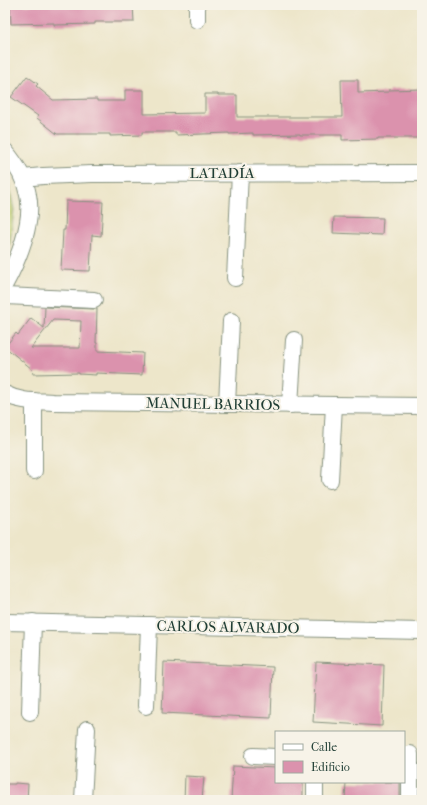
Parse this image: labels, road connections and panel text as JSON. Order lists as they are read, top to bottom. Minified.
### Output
{"streets":{"street":["LATADÍA","MANUEL BARRIOS","CARLOS ALVARADO"]},"legend":["Calle","Edificio"]}
